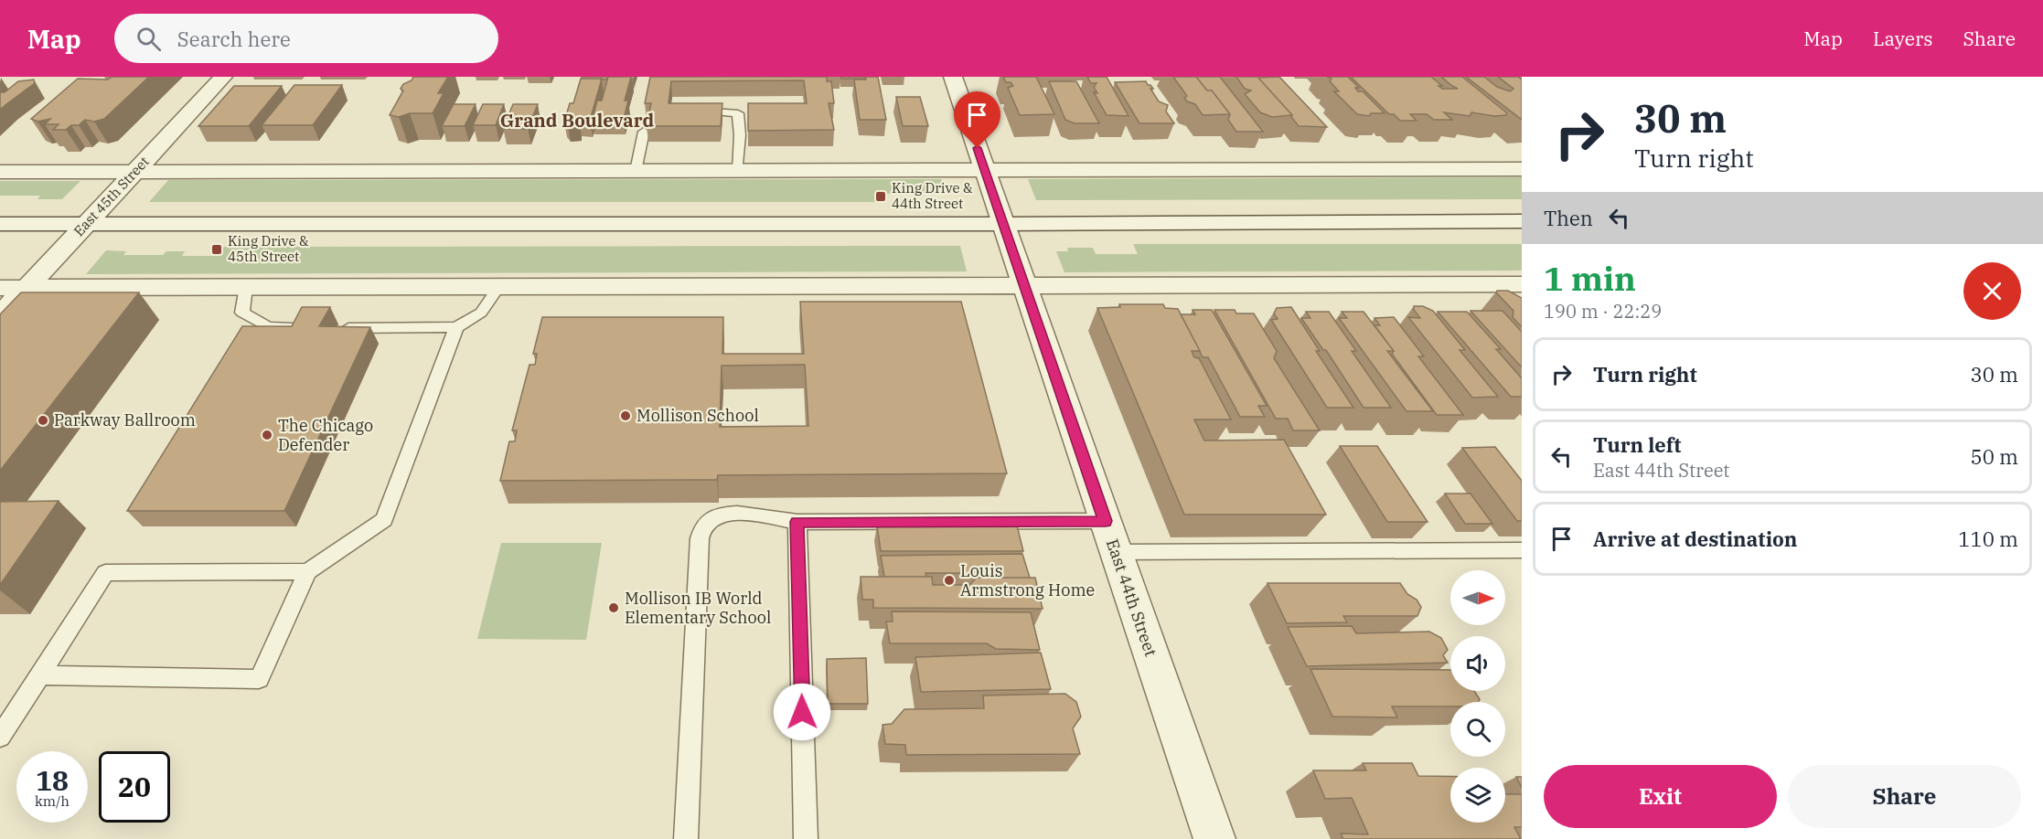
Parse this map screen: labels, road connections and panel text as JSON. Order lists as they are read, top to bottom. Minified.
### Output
{"streets":{"street":["East 45th Street","East 44th Street"]},"districts":["Grand Boulevard"],"places":{"transit":["King Drive & 44th Street","King Drive & 45th Street"],"other":["Mollison School","Parkway Ballroom","The Chicago Defender","Louis Armstrong Home","Mollison IB World Elementary School"]},"north":"right","page":{"header":"Map","search":"Search here","nav":["Map","Layers","Share"],"turn":["30 m","Turn right"],"then":"Then","heading":["1 min","190 m · 22:29"],"list":[{"name":"Turn right","value":"30 m"},{"name":"Turn left","note":"East 44th Street","value":"50 m"},{"name":"Arrive at destination","value":"110 m"}],"speed":"18 km/h","limit":"20","buttons":["Exit","Share"]}}
